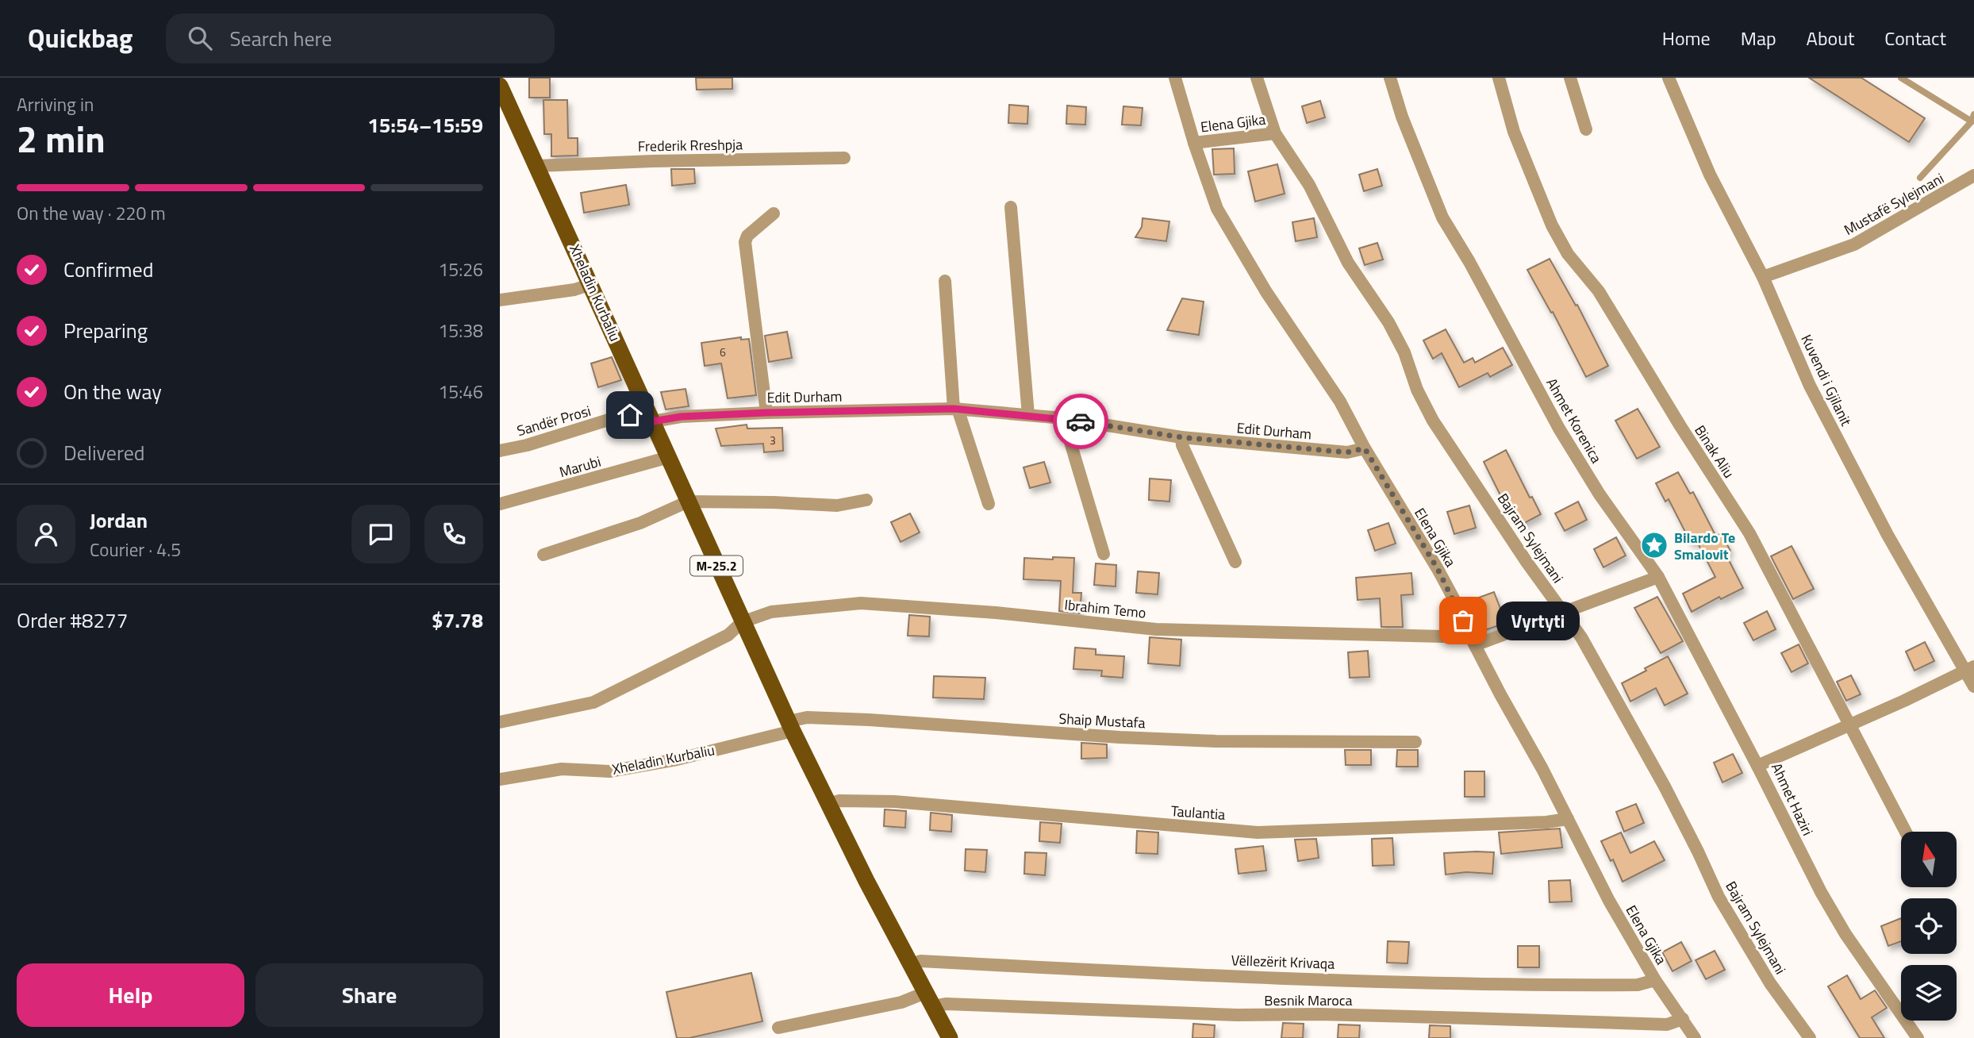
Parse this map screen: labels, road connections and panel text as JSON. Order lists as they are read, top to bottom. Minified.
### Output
{"streets":{"main road":["Xheladin Kurbaliu","M-25.2"],"street":["Elena Gjika","Frederik Rreshpja","Mustafë Sylejmani","Kuvendi i Gjilanit","Edit Durham","Sandër Prosi","Ahmet Korenica","Binak Aliu","Marubi","Bajram Sylejmani","Ibrahim Temo","Shaip Mustafa","Ahmet Haziri","Taulantia","Vëllezërit Krivaqa","Besnik Maroca"]},"crossings":[["Elena Gjika","Edit Durham"],["Elena Gjika","Bajram Sylejmani"],["Elena Gjika","Ibrahim Temo"],["Elena Gjika","Taulantia"],["Elena Gjika","Vëllezërit Krivaqa"],["Elena Gjika","Besnik Maroca"],["Frederik Rreshpja","Xheladin Kurbaliu"],["Mustafë Sylejmani","Kuvendi i Gjilanit"],["Xheladin Kurbaliu","Edit Durham"],["Xheladin Kurbaliu","Sandër Prosi"],["Xheladin Kurbaliu","Marubi"],["Xheladin Kurbaliu","Ibrahim Temo"],["Xheladin Kurbaliu","Shaip Mustafa"],["Xheladin Kurbaliu","Taulantia"],["Xheladin Kurbaliu","Vëllezërit Krivaqa"],["Xheladin Kurbaliu","Besnik Maroca"],["Kuvendi i Gjilanit","Ahmet Haziri"],["Edit Durham","Sandër Prosi"],["Ahmet Korenica","Ahmet Haziri"],["Binak Aliu","Ahmet Haziri"]],"places":{"place":["Bilardo Te Smalovit"],"other":["Vyrtyti"]},"house_numbers":["6","3"],"north":"top","page":{"header":"Quickbag","search":"Search here","nav":["Home","Map","About","Contact"],"heading":["2 min","Arriving in","15:54–15:59"],"panel":["Jordan","Courier · 4.5","Order #8277","$7.78"],"bar":"On the way · 220 m","list":[["Confirmed","15:26"],["Preparing","15:38"],["On the way","15:46"],"Delivered"],"bubble":"Vyrtyti","buttons":["Help","Share"]}}
